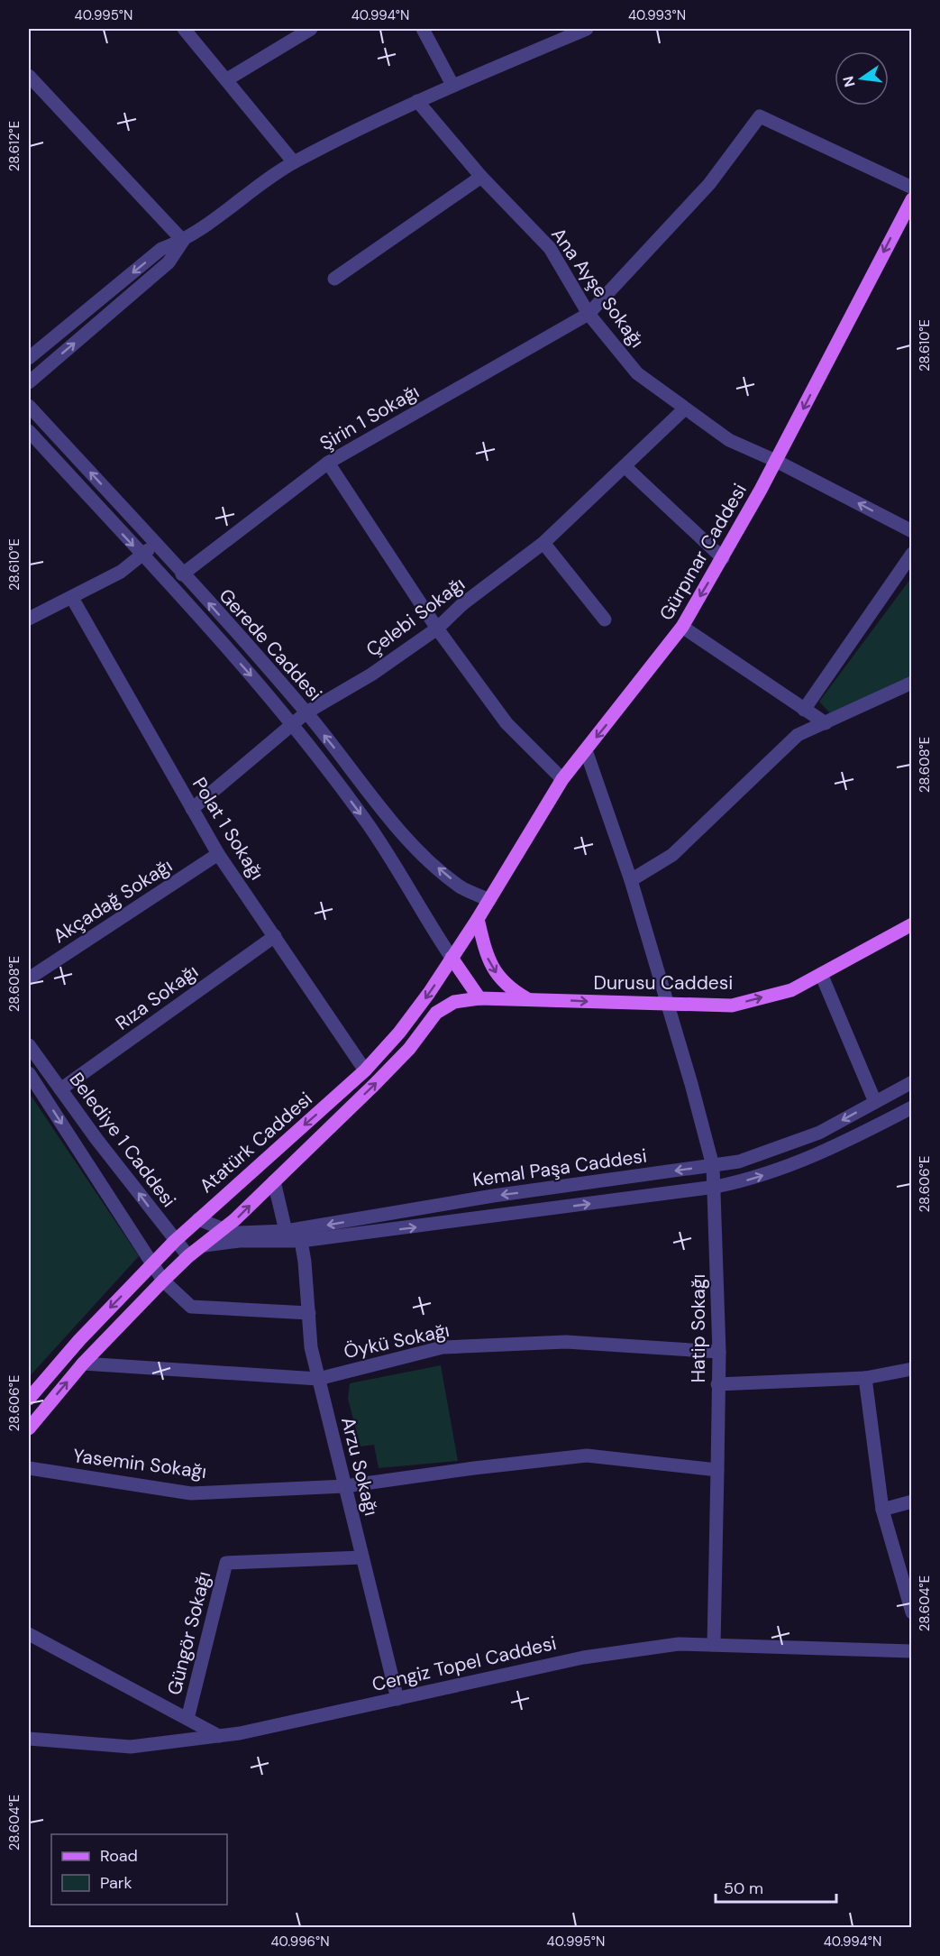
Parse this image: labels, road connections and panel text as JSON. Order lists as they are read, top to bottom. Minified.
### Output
{"streets":{"main road":["Gürpınar Caddesi","Durusu Caddesi","Atatürk Caddesi"],"street":["Ana Ayşe Sokağı","Şirin 1 Sokağı","Çelebi Sokağı","Gerede Caddesi","Polat 1 Sokağı","Akçadağ Sokağı","Rıza Sokağı","Belediye 1 Caddesi","Kemal Paşa Caddesi","Hatip Sokağı","Öykü Sokağı","Yasemin Sokağı","Arzu Sokağı","Güngör Sokağı","Cengiz Topel Caddesi"]},"crossings":[["Ana Ayşe Sokağı","Şirin 1 Sokağı"],["Ana Ayşe Sokağı","Gürpınar Caddesi"],["Ana Ayşe Sokağı","Çelebi Sokağı"],["Şirin 1 Sokağı","Gerede Caddesi"],["Gürpınar Caddesi","Gerede Caddesi"],["Gürpınar Caddesi","Atatürk Caddesi"],["Gürpınar Caddesi","Hatip Sokağı"],["Çelebi Sokağı","Gerede Caddesi"],["Çelebi Sokağı","Polat 1 Sokağı"],["Gerede Caddesi","Atatürk Caddesi"],["Polat 1 Sokağı","Akçadağ Sokağı"],["Polat 1 Sokağı","Rıza Sokağı"],["Polat 1 Sokağı","Atatürk Caddesi"],["Durusu Caddesi","Atatürk Caddesi"],["Durusu Caddesi","Hatip Sokağı"],["Rıza Sokağı","Belediye 1 Caddesi"],["Belediye 1 Caddesi","Atatürk Caddesi"],["Belediye 1 Caddesi","Arzu Sokağı"],["Atatürk Caddesi","Kemal Paşa Caddesi"],["Atatürk Caddesi","Öykü Sokağı"],["Kemal Paşa Caddesi","Hatip Sokağı"],["Kemal Paşa Caddesi","Arzu Sokağı"],["Hatip Sokağı","Öykü Sokağı"],["Hatip Sokağı","Yasemin Sokağı"],["Hatip Sokağı","Cengiz Topel Caddesi"],["Öykü Sokağı","Arzu Sokağı"],["Yasemin Sokağı","Arzu Sokağı"],["Arzu Sokağı","Güngör Sokağı"],["Arzu Sokağı","Cengiz Topel Caddesi"]],"one_way":["Gürpınar Caddesi","Durusu Caddesi"],"legend":["Road","Park"],"scale_bar":"50 m","north":"left","coordinates":["40.995°N","40.994°N","40.993°N","28.612°E","28.610°E","28.608°E","28.606°E","28.604°E","40.996°N"]}
